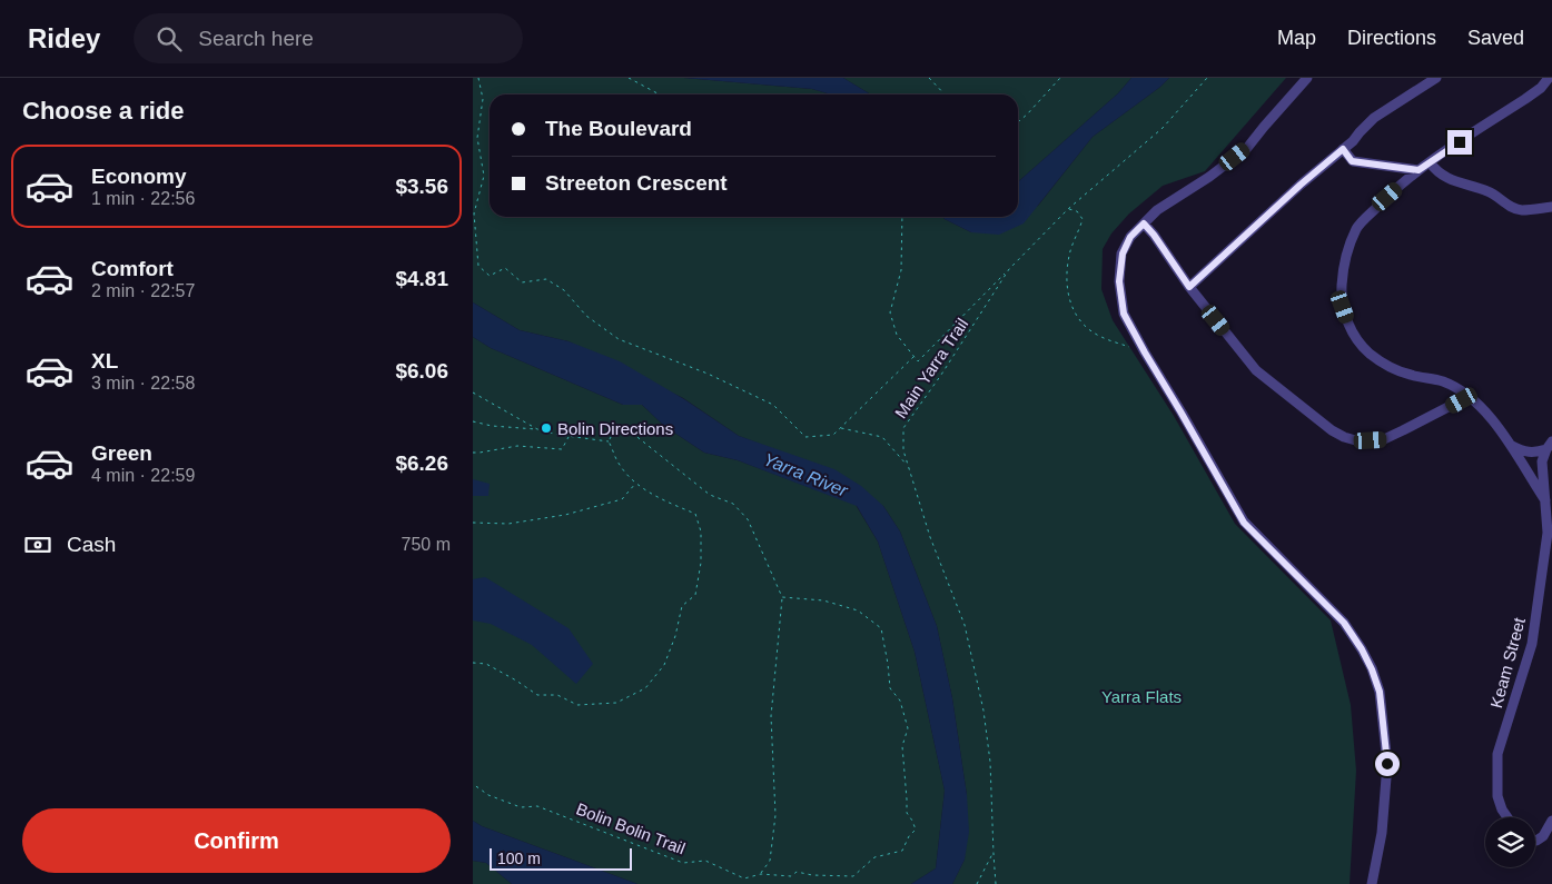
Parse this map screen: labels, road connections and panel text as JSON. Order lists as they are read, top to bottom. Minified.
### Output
{"streets":{"street":["Keam Street"],"path":["Main Yarra Trail","Bolin Bolin Trail"]},"water":["Yarra River"],"parks":["Yarra Flats"],"places":["Bolin Directions"],"scale_bar":"100 m","page":{"header":"Ridey","search":"Search here","nav":["Map","Directions","Saved"],"heading":"Choose a ride","banner":["The Boulevard","Streeton Crescent"],"list":[{"name":"Economy","note":"1 min · 22:56","value":"$3.56"},{"name":"Comfort","note":"2 min · 22:57","value":"$4.81"},{"name":"XL","note":"3 min · 22:58","value":"$6.06"},{"name":"Green","note":"4 min · 22:59","value":"$6.26"}],"pay":["Cash","750 m"],"buttons":"Confirm","scale":"100 m"}}
